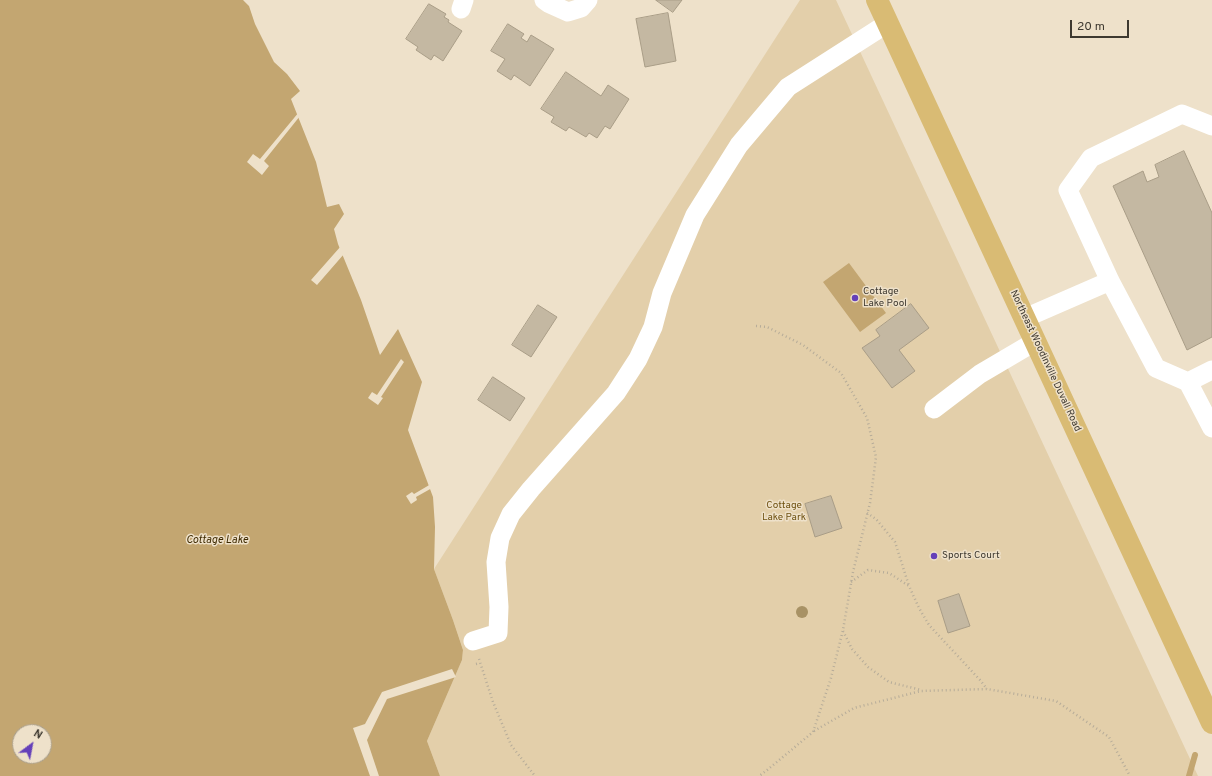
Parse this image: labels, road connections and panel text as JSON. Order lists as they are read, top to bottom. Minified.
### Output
{"streets":{"main road":["Northeast Woodinville Duvall Road"]},"water":["Cottage Lake"],"parks":["Cottage Lake Park"],"places":["Cottage Lake Pool","Sports Court"],"scale_bar":"20 m","north":"top right"}
